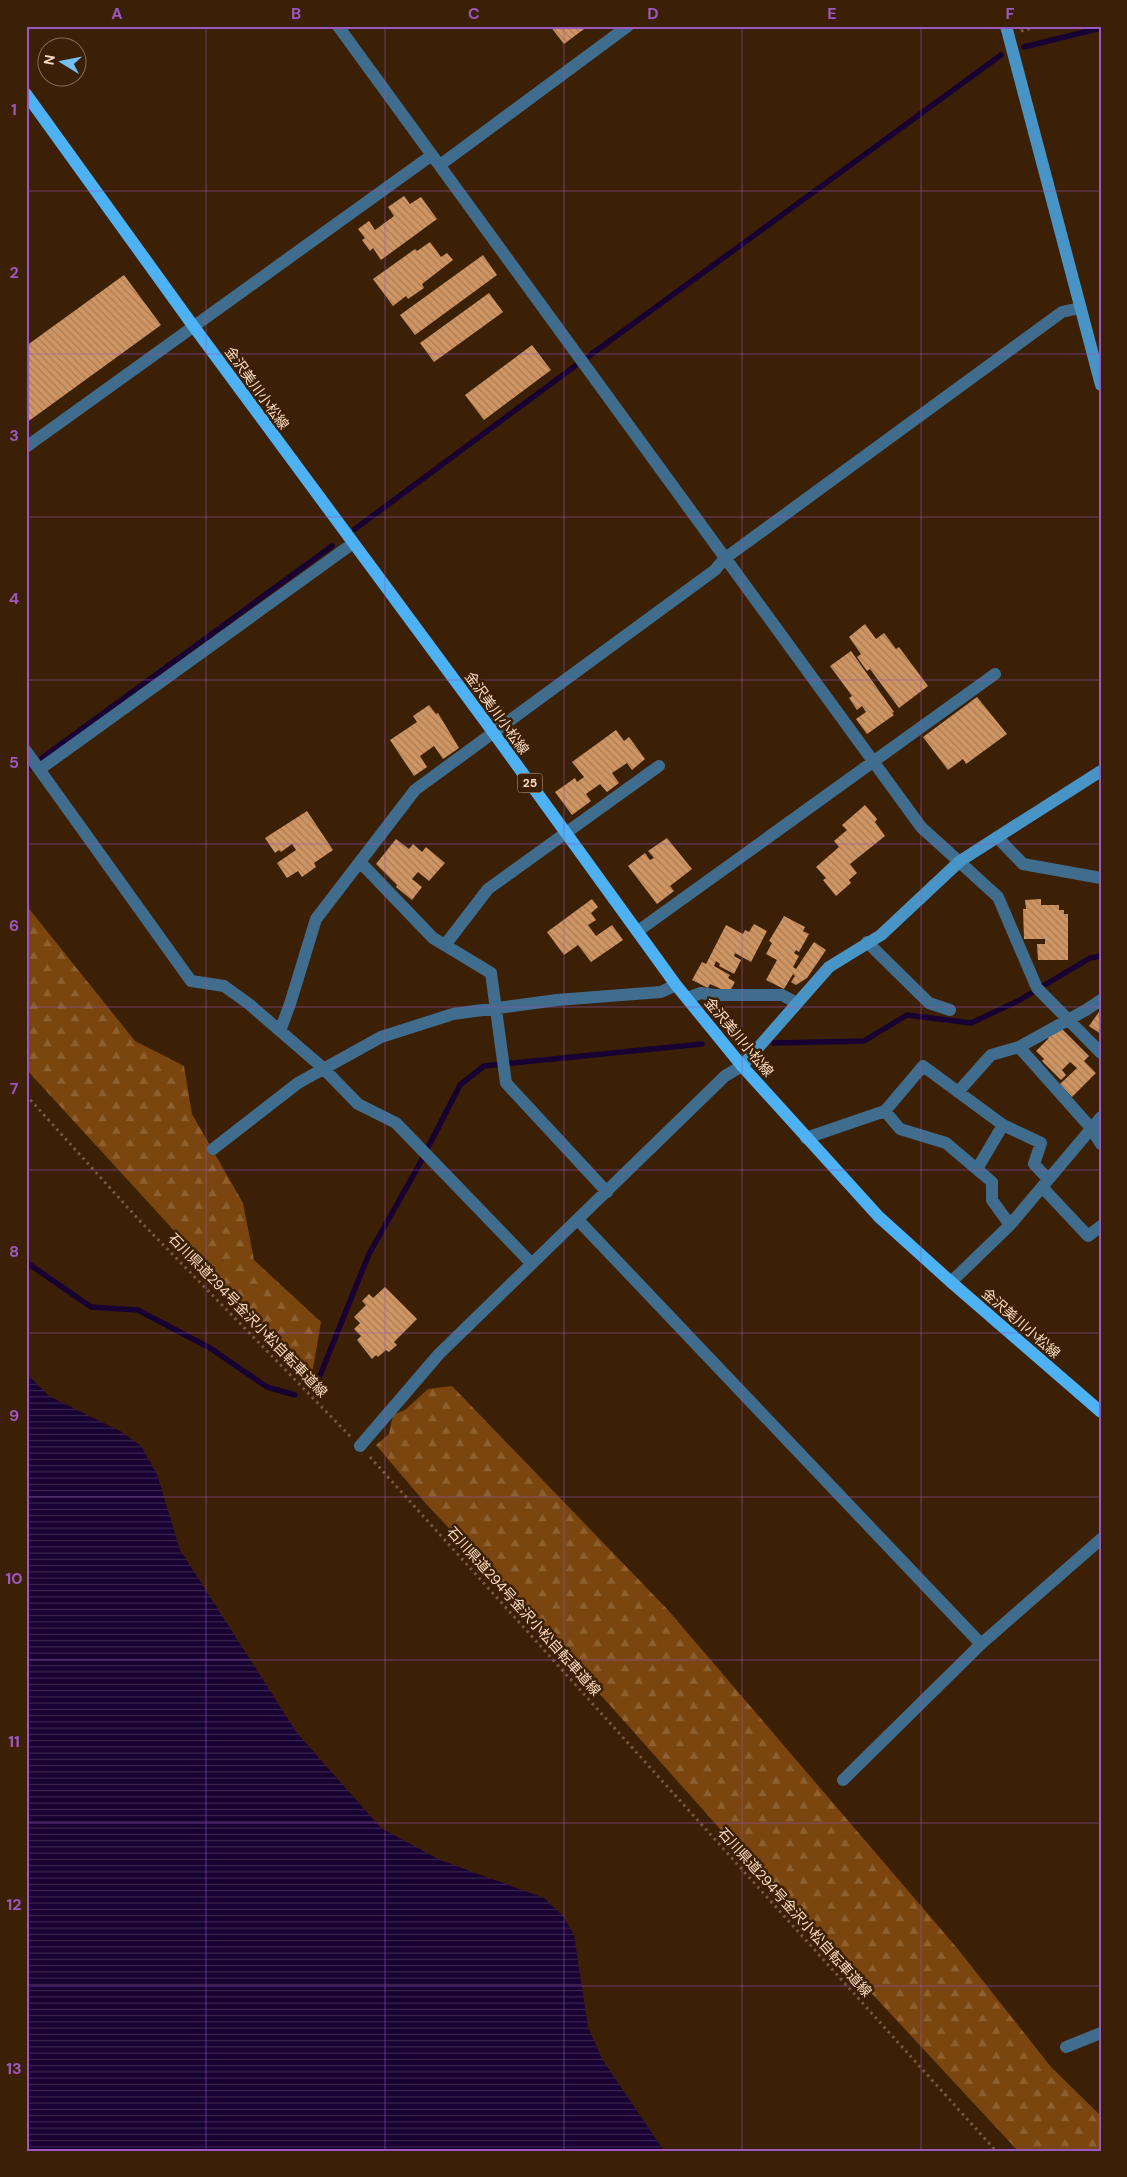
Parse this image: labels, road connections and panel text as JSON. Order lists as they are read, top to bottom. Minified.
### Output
{"streets":{"main road":["金沢美川小松線","25"],"path":["石川県道294号金沢小松自転車道線"]},"north":"left","grid":{"columns":["A","B","C","D","E","F"],"rows":["1","2","3","4","5","6","7","8","9","10","11","12","13"]}}
